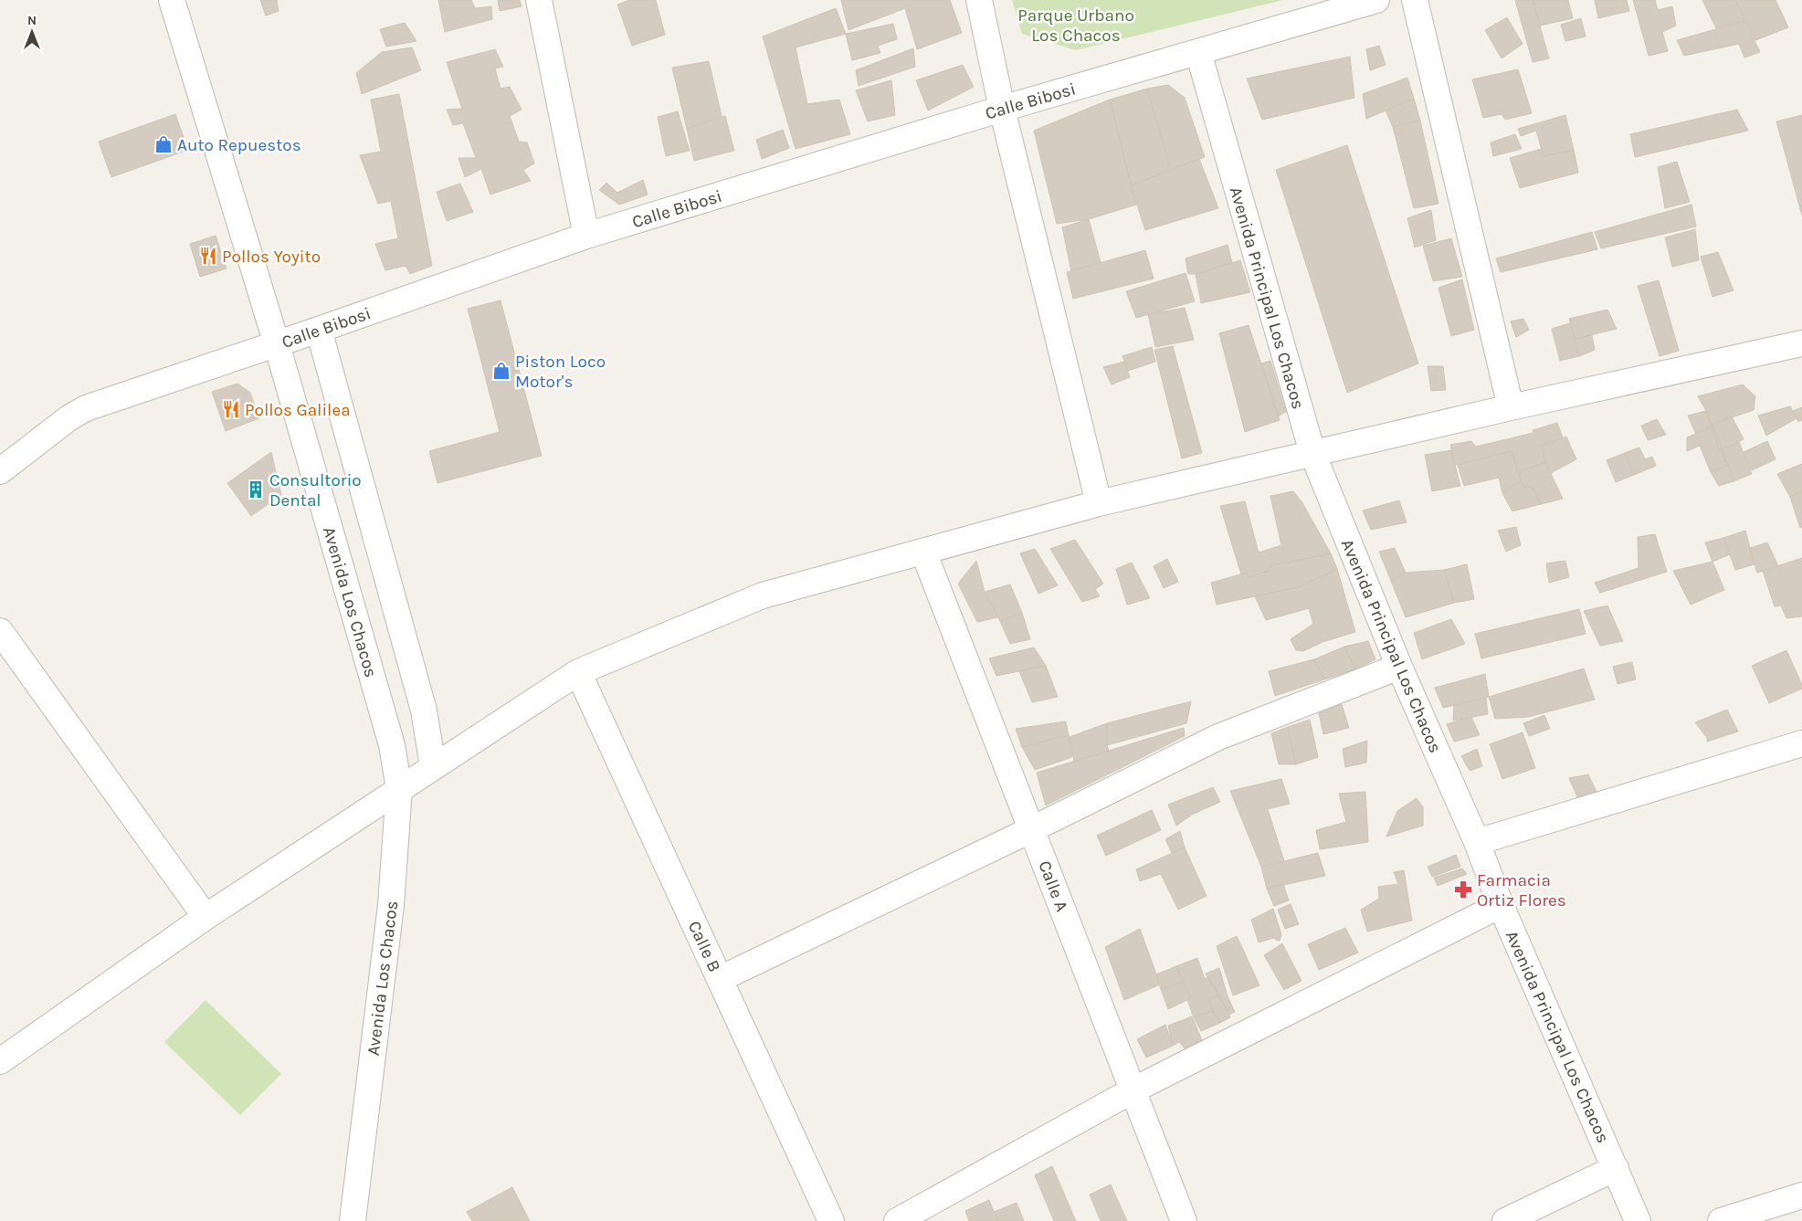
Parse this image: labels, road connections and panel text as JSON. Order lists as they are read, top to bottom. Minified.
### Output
{"streets":{"street":["Calle Bibosi","Avenida Principal Los Chacos","Avenida Los Chacos","Calle A","Calle B"]},"crossings":[["Calle Bibosi","Avenida Principal Los Chacos"],["Calle Bibosi","Avenida Los Chacos"]],"parks":["Parque Urbano Los Chacos"],"places":{"shop":["Auto Repuestos","Piston Loco Motor's"],"restaurant":["Pollos Yoyito","Pollos Galilea"],"building":["Consultorio Dental"],"pharmacy":["Farmacia Ortiz Flores"]},"north":"top"}
